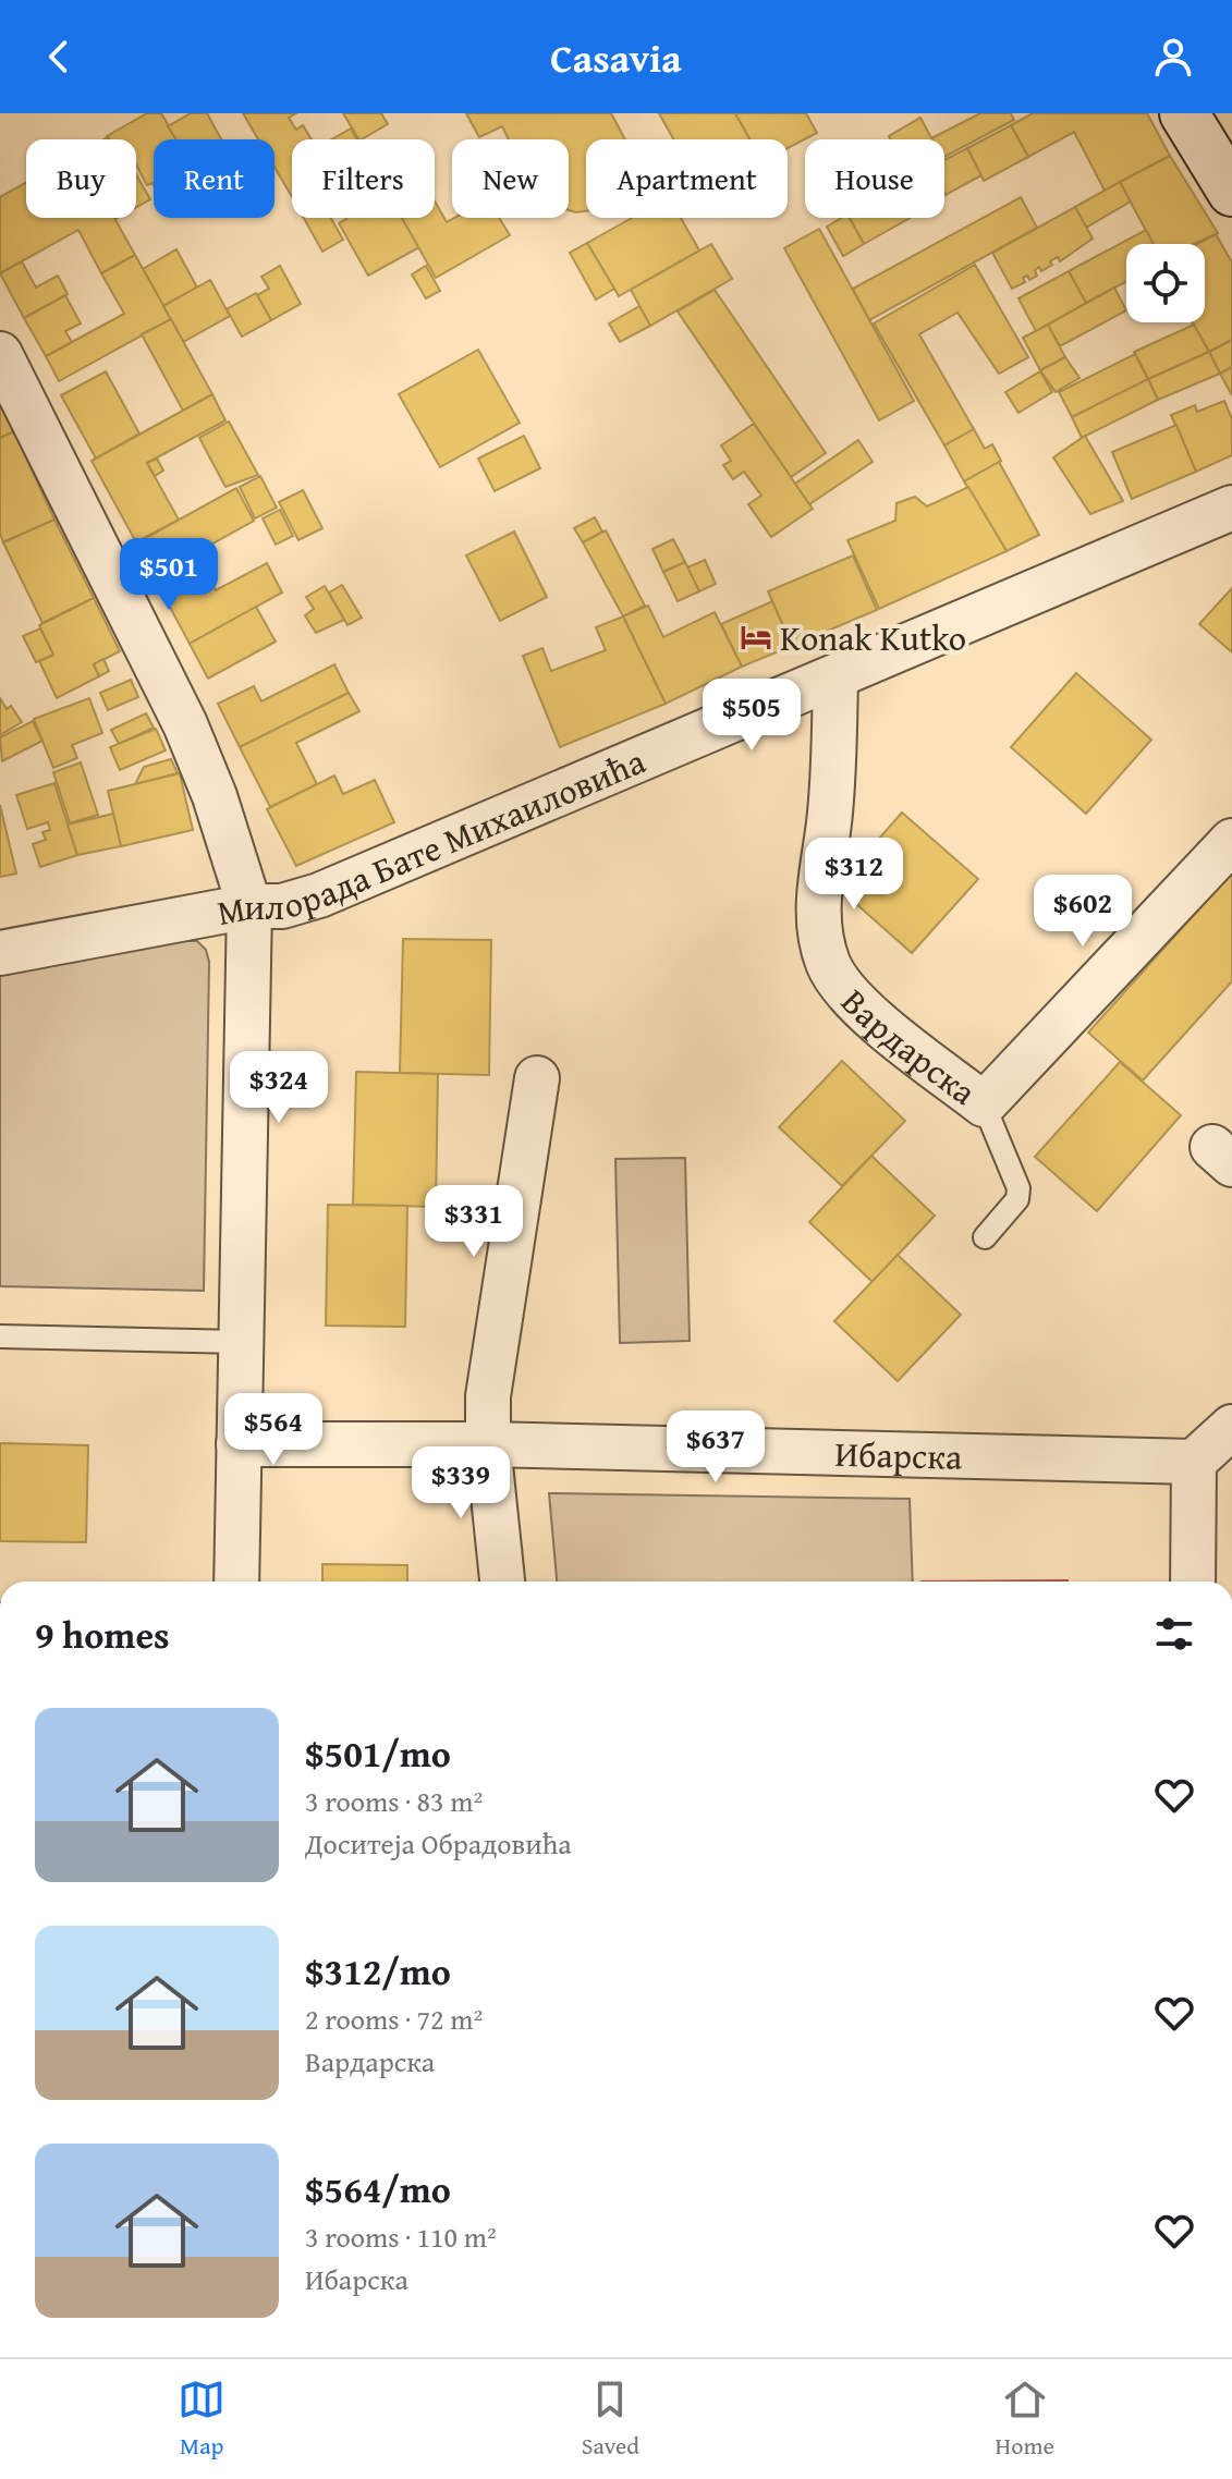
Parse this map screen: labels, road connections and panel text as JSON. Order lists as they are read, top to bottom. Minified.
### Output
{"streets":{"street":["Милорада Бате Михаиловића","Вардарска","Ибарска"]},"crossings":[["Милорада Бате Михаиловића","Вардарска"]],"places":{"hotel":["Konak Kutko"]},"page":{"header":"Casavia","chip":["Buy","Rent","Filters","New","Apartment","House"],"price":["$501","$505","$312","$602","$324","$331","$564","$637","$339"],"heading":"9 homes","list":[{"name":"$501/mo","note":"3 rooms · 83 m² · Доситеја Обрадовића"},{"name":"$312/mo","note":"2 rooms · 72 m² · Вардарска"},{"name":"$564/mo","note":"3 rooms · 110 m² · Ибарска"}],"tabs":["Map","Saved","Home"]}}
